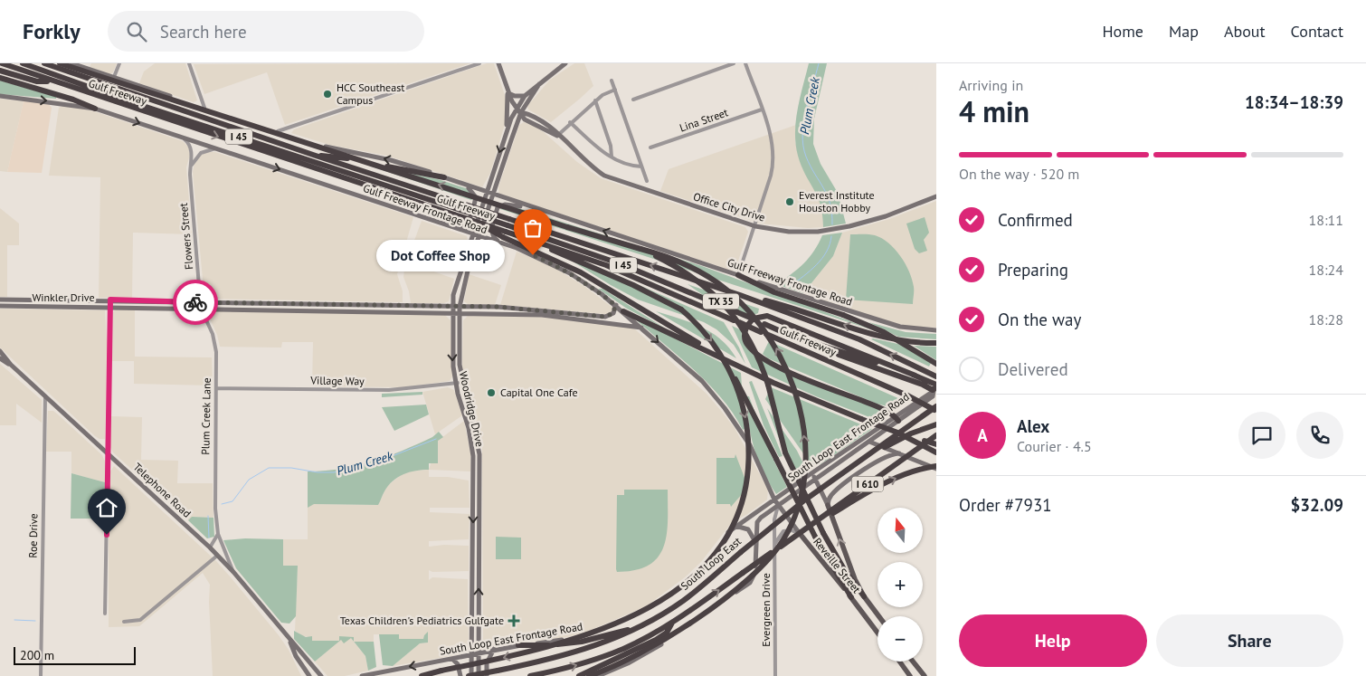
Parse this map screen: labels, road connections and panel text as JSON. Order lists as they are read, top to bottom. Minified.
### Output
{"streets":{"highway":["Gulf Freeway","I 45","TX 35","I 610","South Loop East"],"main road":["Office City Drive","Gulf Freeway Frontage Road","Winkler Drive","Woodridge Drive","South Loop East Frontage Road","Telephone Road","Reveille Street"],"street":["Lina Street","Flowers Street","Village Way","Plum Creek Lane","Roe Drive","Evergreen Drive"]},"crossings":[["Gulf Freeway","TX 35"],["Gulf Freeway","South Loop East Frontage Road"],["Gulf Freeway","South Loop East"],["Office City Drive","Woodridge Drive"],["Gulf Freeway Frontage Road","Flowers Street"],["Gulf Freeway Frontage Road","Winkler Drive"],["Gulf Freeway Frontage Road","Woodridge Drive"],["Gulf Freeway Frontage Road","South Loop East Frontage Road"],["Gulf Freeway Frontage Road","Reveille Street"],["Flowers Street","Winkler Drive"],["Flowers Street","Plum Creek Lane"],["Winkler Drive","Woodridge Drive"],["Winkler Drive","Plum Creek Lane"],["TX 35","Reveille Street"],["Village Way","Woodridge Drive"],["Village Way","Plum Creek Lane"],["Woodridge Drive","South Loop East Frontage Road"],["Woodridge Drive","South Loop East"],["Plum Creek Lane","Telephone Road"],["South Loop East Frontage Road","Reveille Street"],["South Loop East Frontage Road","Evergreen Drive"],["Telephone Road","Roe Drive"],["South Loop East","Reveille Street"],["Reveille Street","Evergreen Drive"]],"water":["Plum Creek"],"places":{"other":["HCC Southeast Campus","Everest Institute Houston Hobby","Dot Coffee Shop","Capital One Cafe"],"health":["Texas Children's Pediatrics Gulfgate"]},"scale_bar":"200 m","north":"top","page":{"header":"Forkly","search":"Search here","nav":["Home","Map","About","Contact"],"heading":["4 min","Arriving in","18:34–18:39"],"panel":["Alex","Courier · 4.5","Order #7931","$32.09"],"bar":"On the way · 520 m","list":[["Confirmed","18:11"],["Preparing","18:24"],["On the way","18:28"],"Delivered"],"bubble":"Dot Coffee Shop","round":"A","map_buttons":["+","−"],"buttons":["Help","Share"],"scale":"200 m"}}
